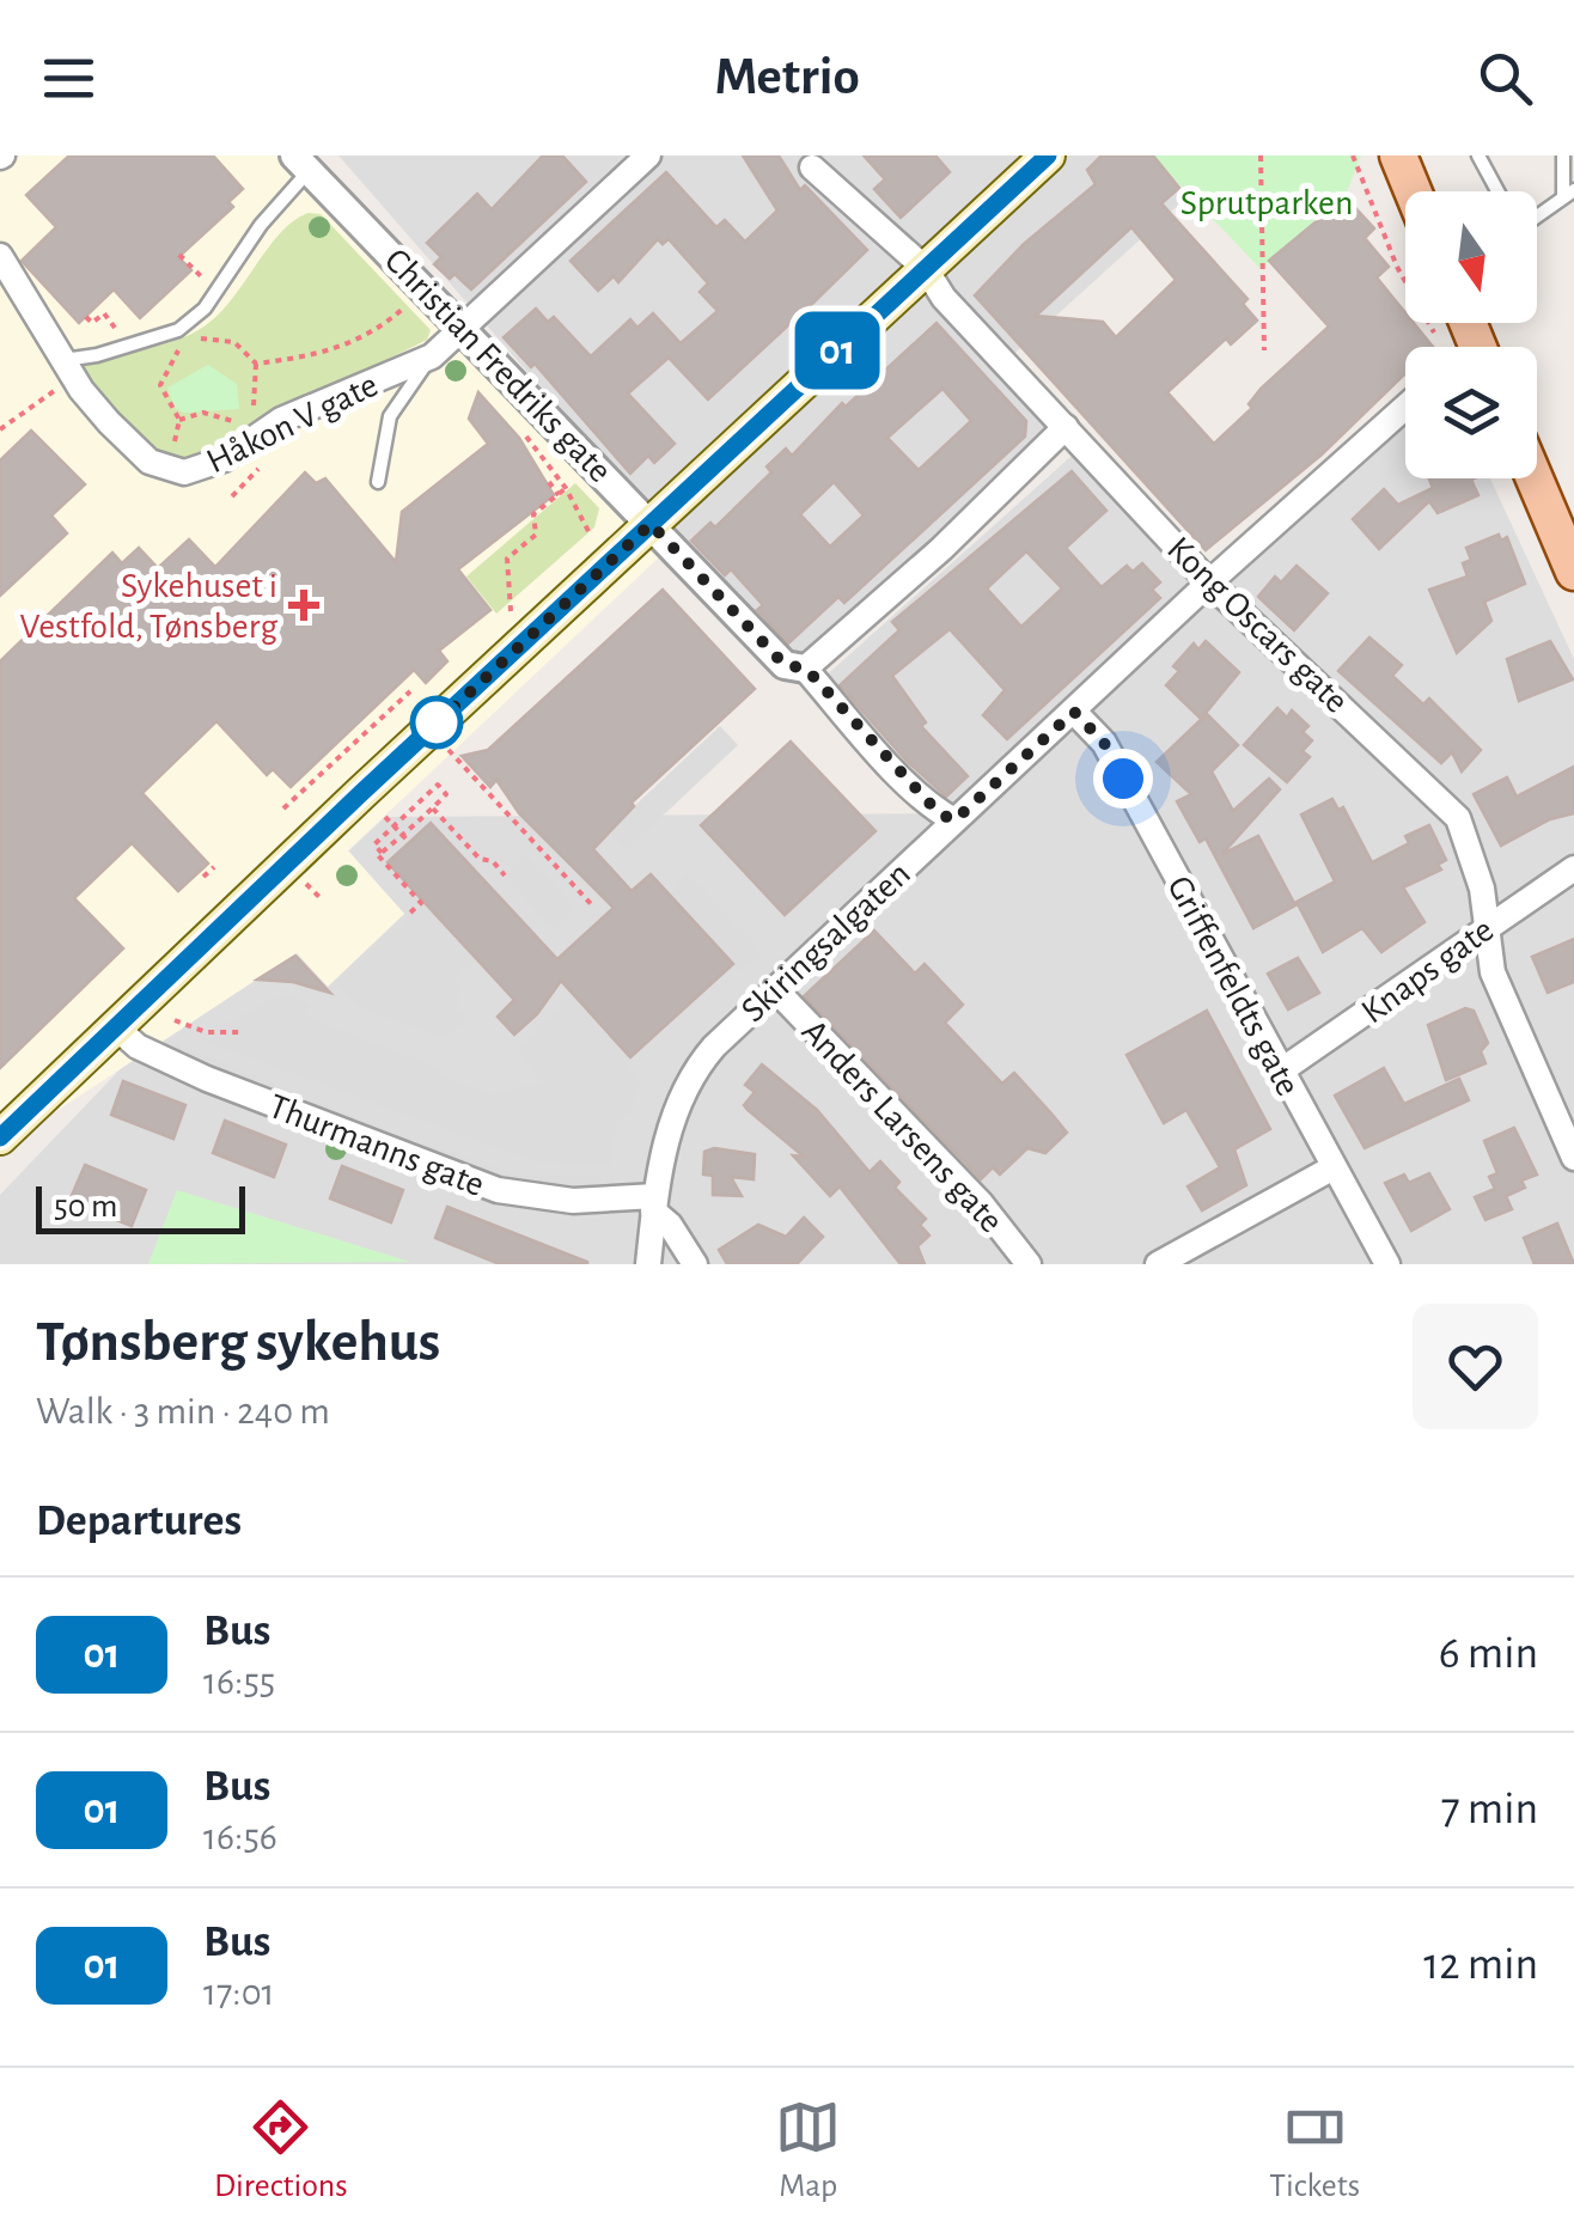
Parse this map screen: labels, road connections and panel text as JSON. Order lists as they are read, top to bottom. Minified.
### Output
{"streets":{"street":["Christian Fredriks gate","Håkon V gate","Kong Oscars gate","Skiringsalgaten","Knaps gate","Griffenfeldts gate","Anders Larsens gate","Thurmanns gate"]},"crossings":[["Christian Fredriks gate","Håkon V gate"],["Christian Fredriks gate","Skiringsalgaten"],["Kong Oscars gate","Skiringsalgaten"],["Kong Oscars gate","Knaps gate"],["Skiringsalgaten","Griffenfeldts gate"],["Skiringsalgaten","Anders Larsens gate"],["Skiringsalgaten","Thurmanns gate"],["Knaps gate","Griffenfeldts gate"]],"parks":["Sprutparken"],"places":{"health":["Sykehuset i Vestfold, Tønsberg"]},"lines":["bus line 01"],"scale_bar":"50 m","north":"bottom","page":{"header":"Metrio","on_map":"01","scale":"50 m","heading":[["Tønsberg sykehus","Walk · 3 min · 240 m"],"Departures"],"list":[{"mark":"01","name":"Bus","note":"16:55","value":"6 min"},{"mark":"01","name":"Bus","note":"16:56","value":"7 min"},{"mark":"01","name":"Bus","note":"17:01","value":"12 min"}],"tabs":["Directions","Map","Tickets"]}}
